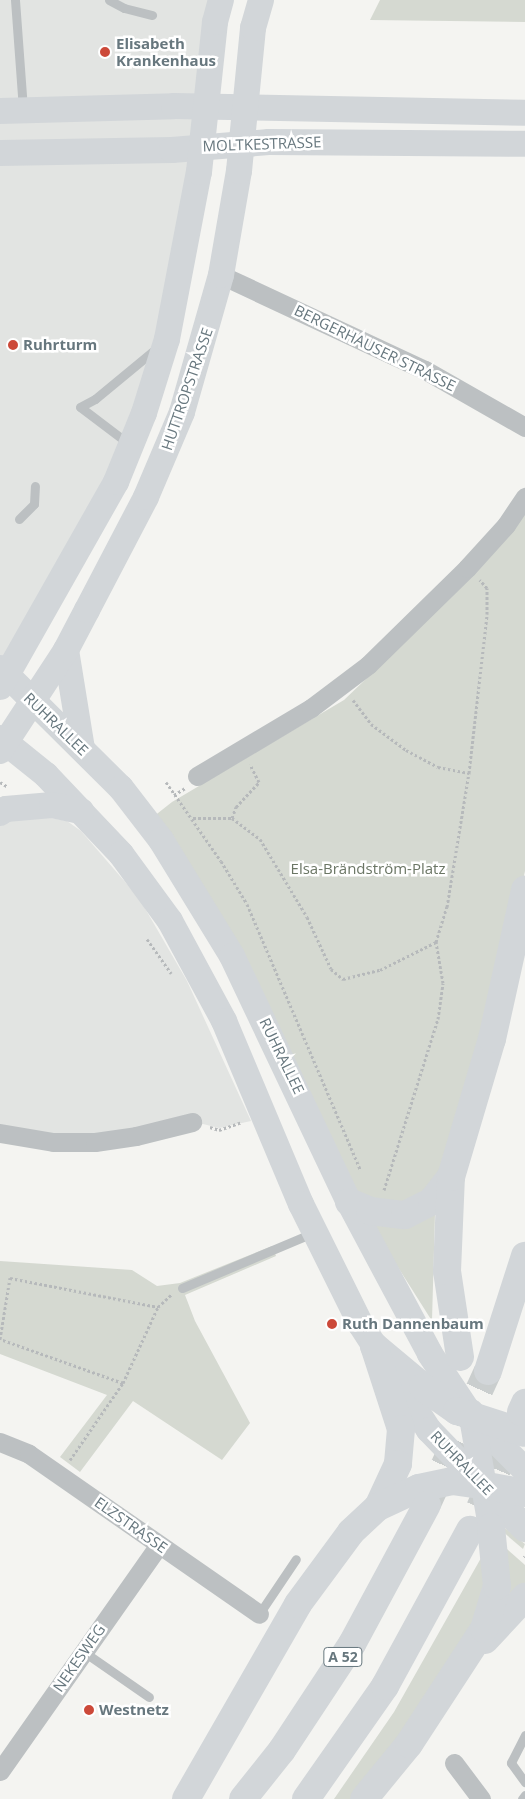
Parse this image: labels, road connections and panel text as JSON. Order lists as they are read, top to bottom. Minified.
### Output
{"streets":{"main road":["MOLTKESTRASSE","HUTTROPSTRASSE","RUHRALLEE","A 52"],"street":["BERGERHAUSER STRASSE","ELZSTRASSE","NEKESWEG"]},"crossings":[["MOLTKESTRASSE","HUTTROPSTRASSE"],["BERGERHAUSER STRASSE","HUTTROPSTRASSE"],["HUTTROPSTRASSE","RUHRALLEE"],["ELZSTRASSE","NEKESWEG"]],"parks":["Elsa-Brändström-Platz"],"places":["Elisabeth Krankenhaus","Ruhrturm","Ruth Dannenbaum","Westnetz"]}
